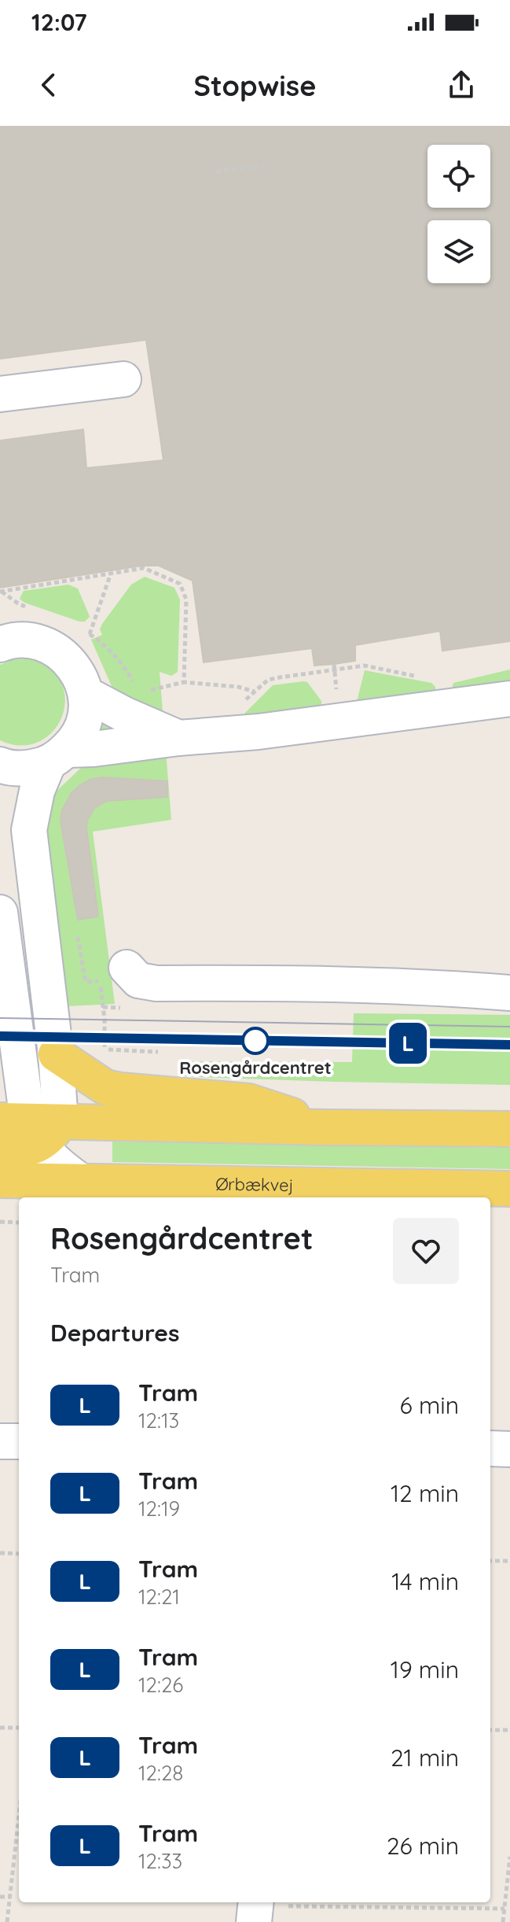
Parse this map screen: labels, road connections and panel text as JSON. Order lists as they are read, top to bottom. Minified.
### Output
{"streets":{"main road":["Ørbækvej"]},"places":["Rosengårdcentret"],"lines":["tram line L"],"page":{"status":"12:07","header":"Stopwise","on_map":"L","heading":[["Rosengårdcentret","Tram"],"Departures"],"list":[{"mark":"L","name":"Tram","note":"12:13","value":"6 min"},{"mark":"L","name":"Tram","note":"12:19","value":"12 min"},{"mark":"L","name":"Tram","note":"12:21","value":"14 min"},{"mark":"L","name":"Tram","note":"12:26","value":"19 min"},{"mark":"L","name":"Tram","note":"12:28","value":"21 min"},{"mark":"L","name":"Tram","note":"12:33","value":"26 min"}]}}
